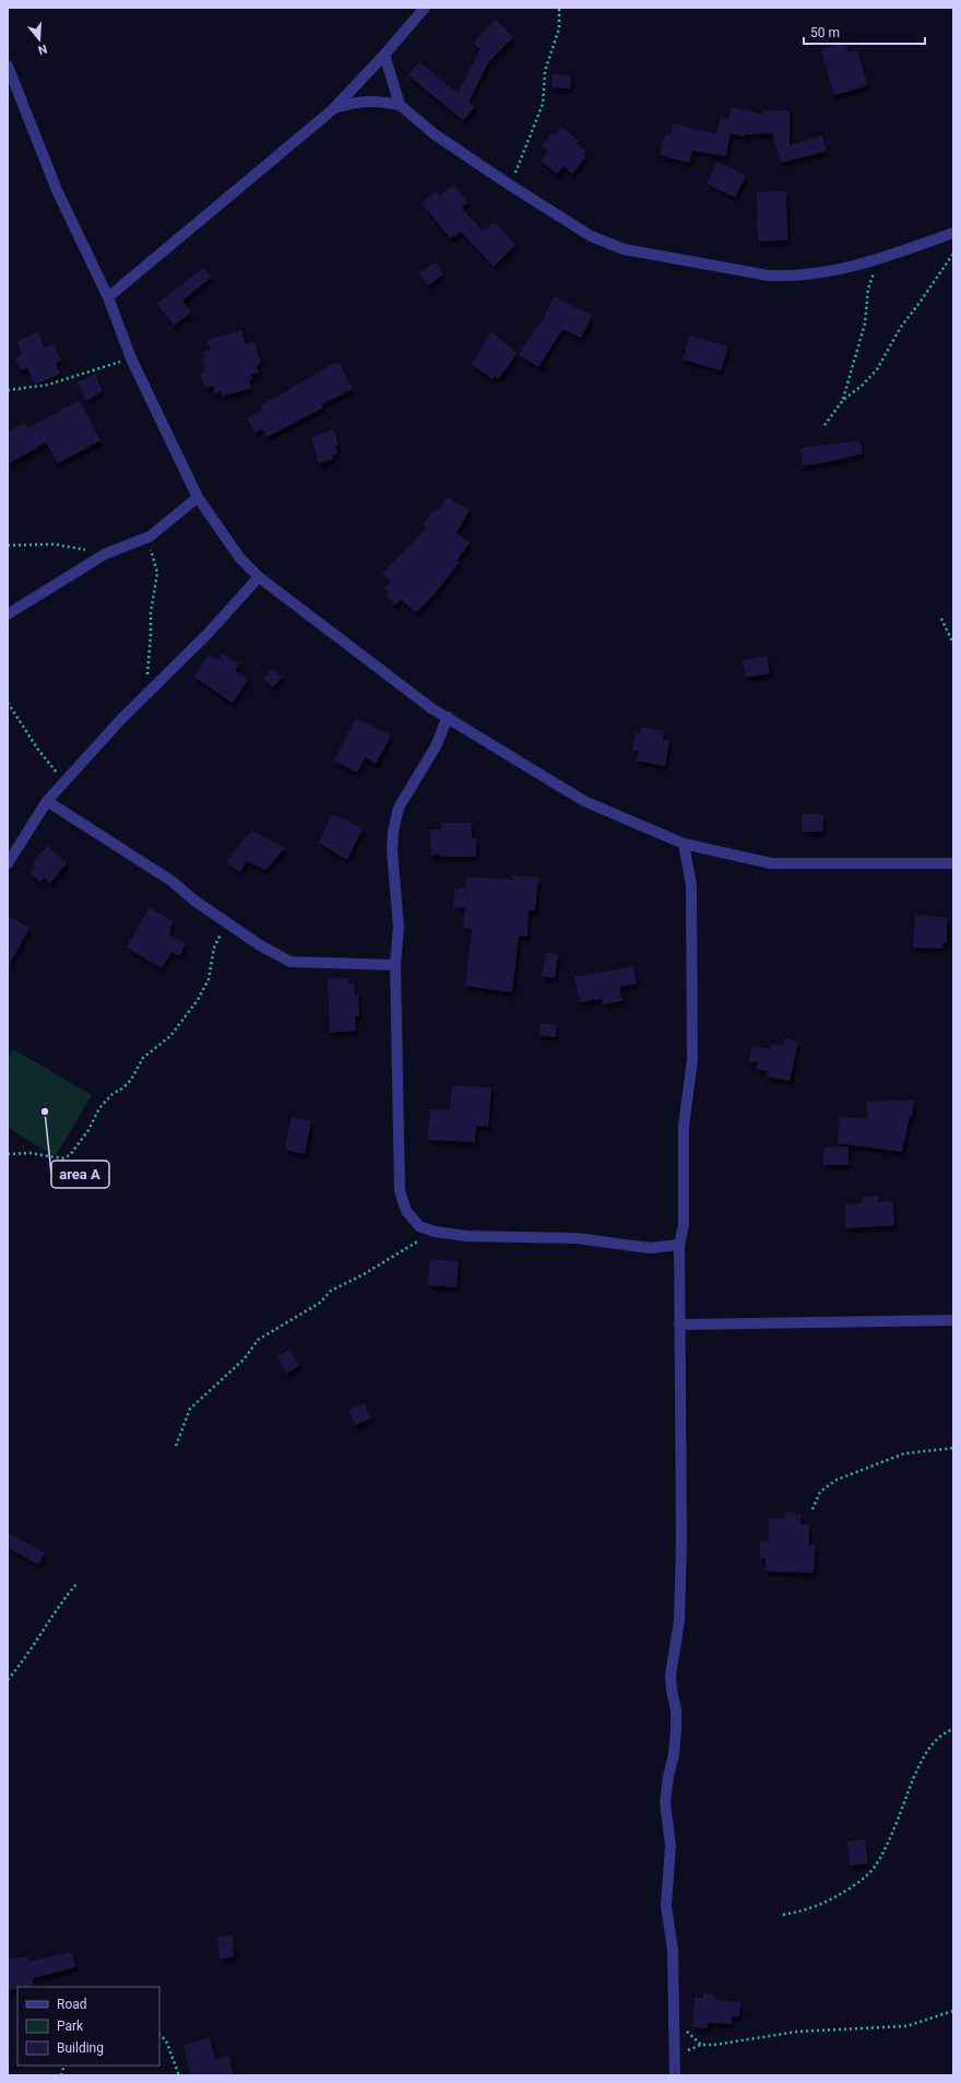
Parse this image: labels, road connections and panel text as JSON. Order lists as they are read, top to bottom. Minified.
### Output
{"places":["area A"],"legend":["Road","Park","Building"],"scale_bar":"50 m","north":"bottom"}
